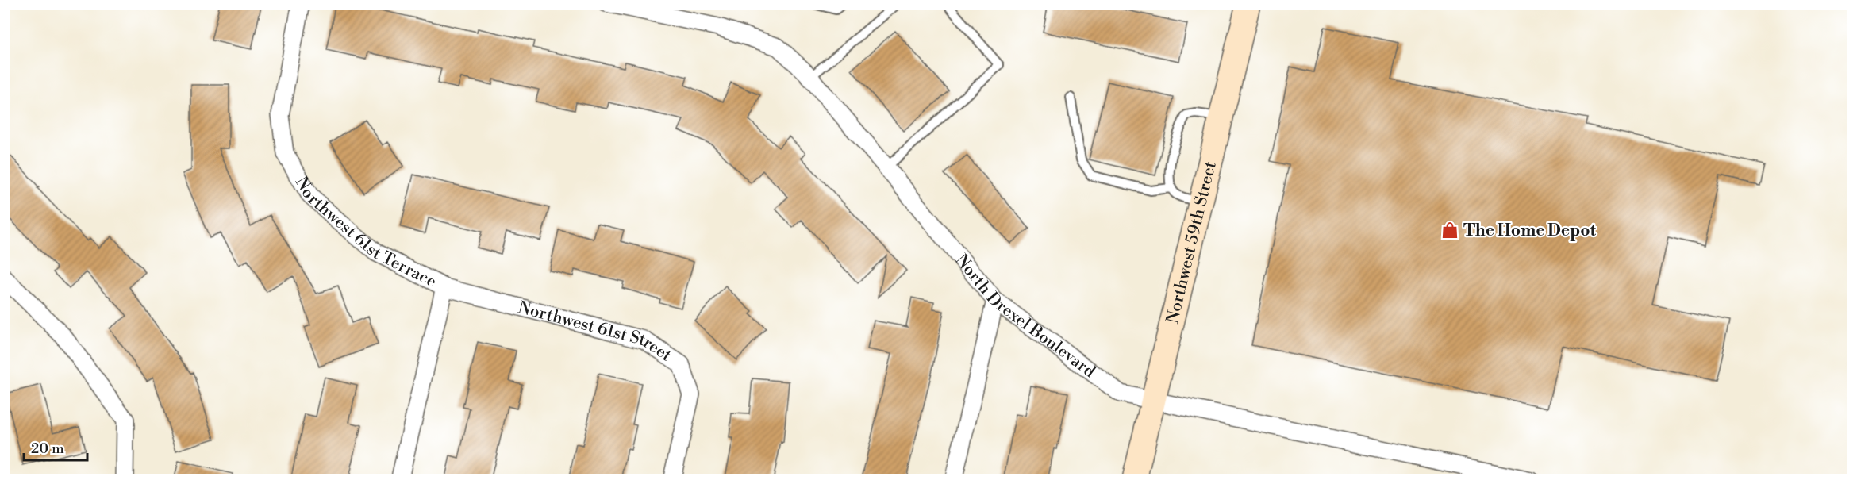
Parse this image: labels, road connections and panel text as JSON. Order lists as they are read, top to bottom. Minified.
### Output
{"streets":{"street":["Northwest 61st Terrace","Northwest 59th Street","North Drexel Boulevard","Northwest 61st Street"]},"crossings":[["Northwest 61st Terrace","Northwest 61st Street"],["Northwest 59th Street","North Drexel Boulevard"]],"places":{"shop":["The Home Depot"]},"scale_bar":"20 m"}
